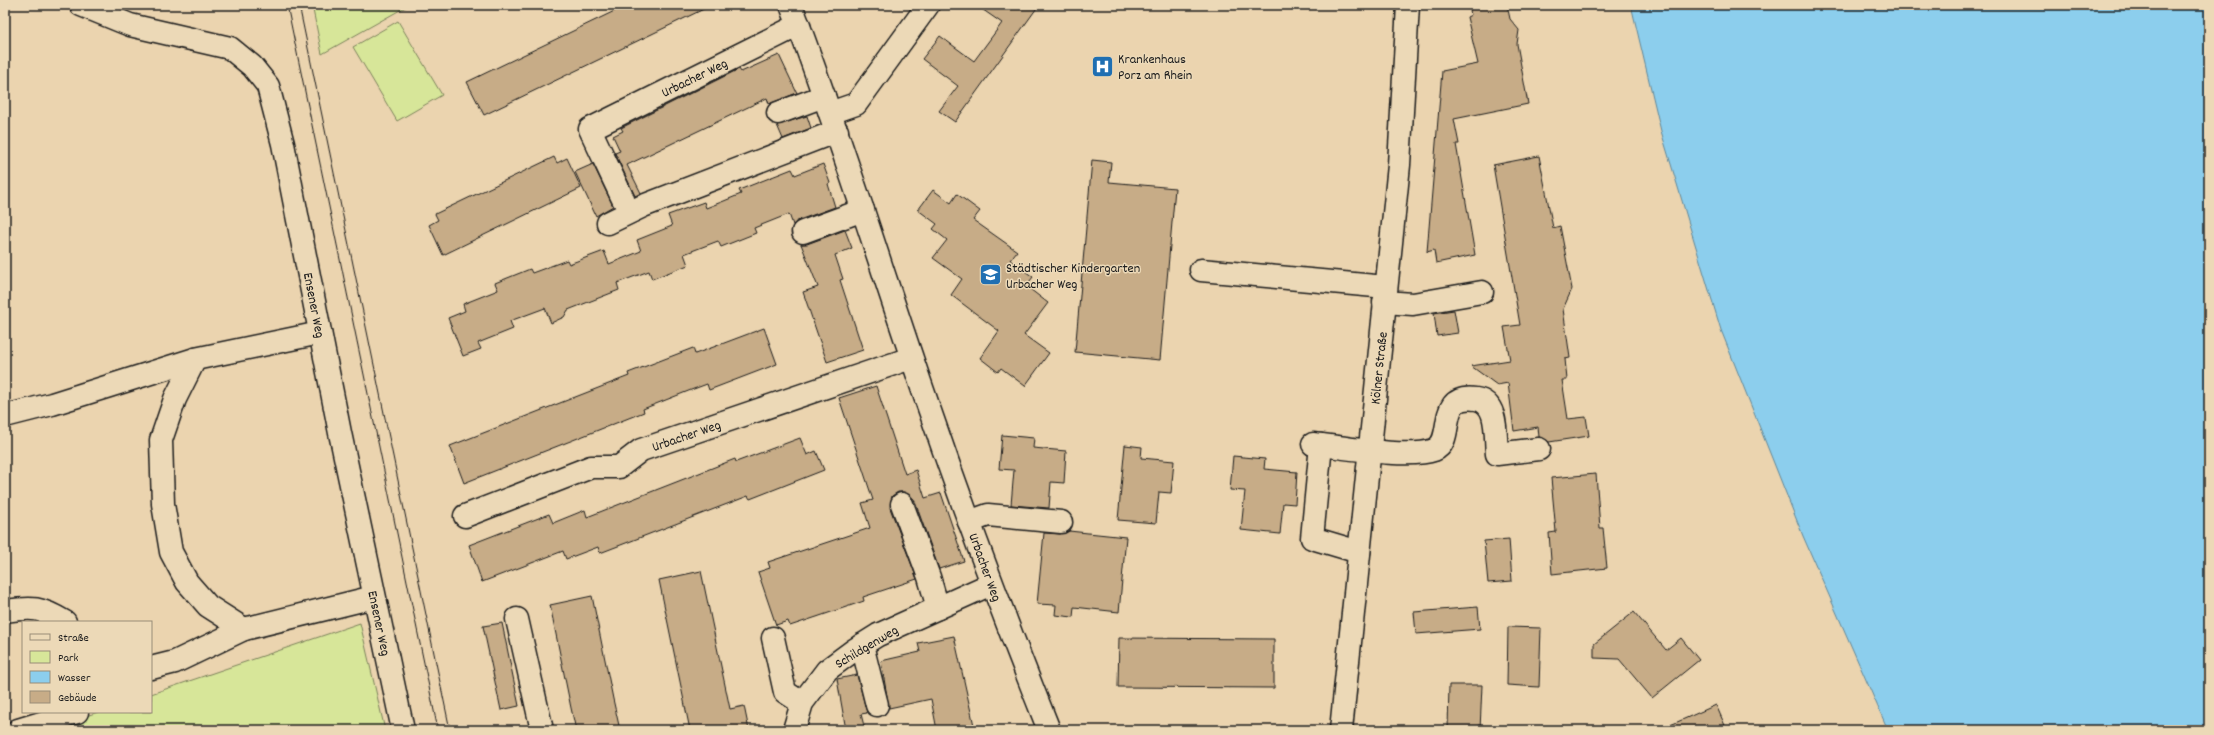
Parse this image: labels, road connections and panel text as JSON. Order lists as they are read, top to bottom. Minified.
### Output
{"streets":{"street":["Urbacher Weg","Ensener Weg","Kölner Straße","Schildgenweg"]},"crossings":[["Urbacher Weg","Schildgenweg"]],"places":{"hospital":["Krankenhaus Porz am Rhein"],"school or university":["Städtischer Kindergarten Urbacher Weg"]},"legend":["Straße","Park","Wasser","Gebäude"]}
